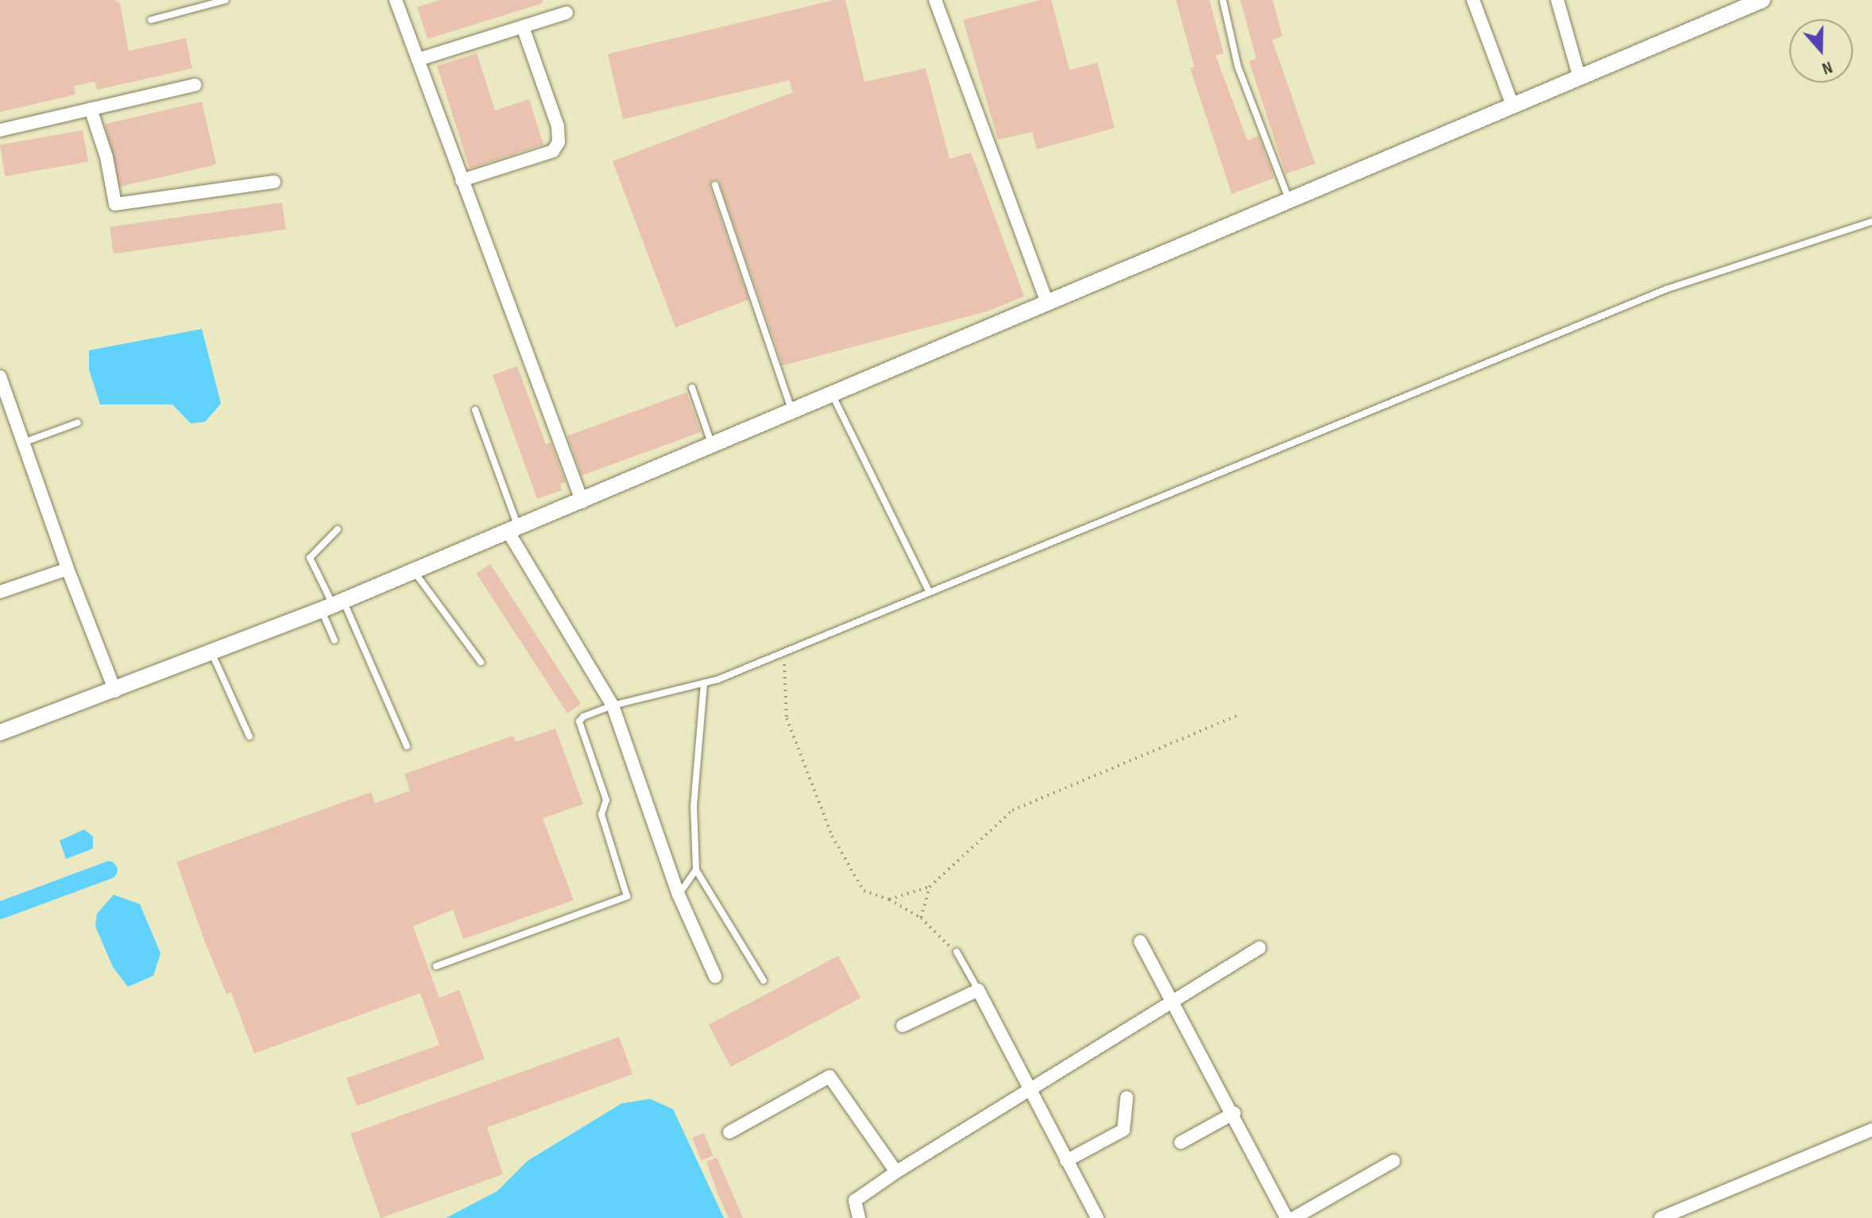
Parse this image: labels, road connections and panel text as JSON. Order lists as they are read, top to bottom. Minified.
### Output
{"north":"bottom"}
